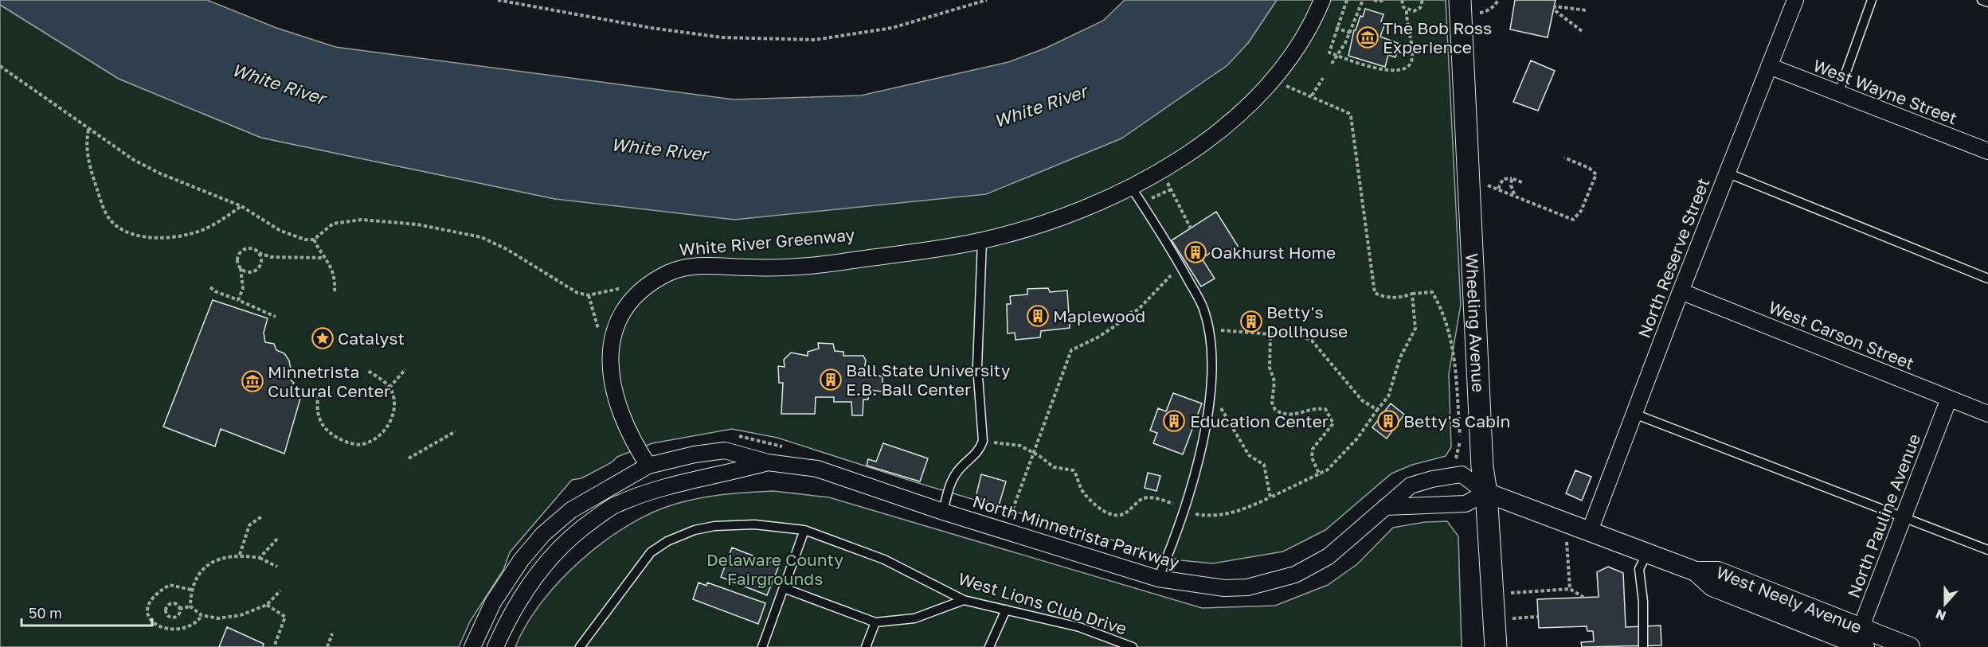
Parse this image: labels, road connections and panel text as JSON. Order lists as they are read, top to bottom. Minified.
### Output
{"streets":{"main road":["Wheeling Avenue"],"street":["West Wayne Street","North Reserve Street","West Carson Street","North Pauline Avenue","North Minnetrista Parkway","West Neely Avenue"],"lane":["West Lions Club Drive"]},"crossings":[["West Wayne Street","North Reserve Street"],["North Reserve Street","West Carson Street"],["North Reserve Street","West Neely Avenue"],["Wheeling Avenue","North Minnetrista Parkway"],["Wheeling Avenue","West Neely Avenue"],["West Carson Street","North Pauline Avenue"],["North Pauline Avenue","West Neely Avenue"],["North Minnetrista Parkway","West Neely Avenue"]],"water":["White River"],"parks":["Delaware County Fairgrounds"],"places":{"museum":["The Bob Ross Experience","Minnetrista Cultural Center"],"building":["Oakhurst Home","Maplewood","Betty's Dollhouse","Ball State University E.B. Ball Center","Education Center","Betty's Cabin"],"place":["Catalyst"]},"scale_bar":"50 m","north":"bottom"}
